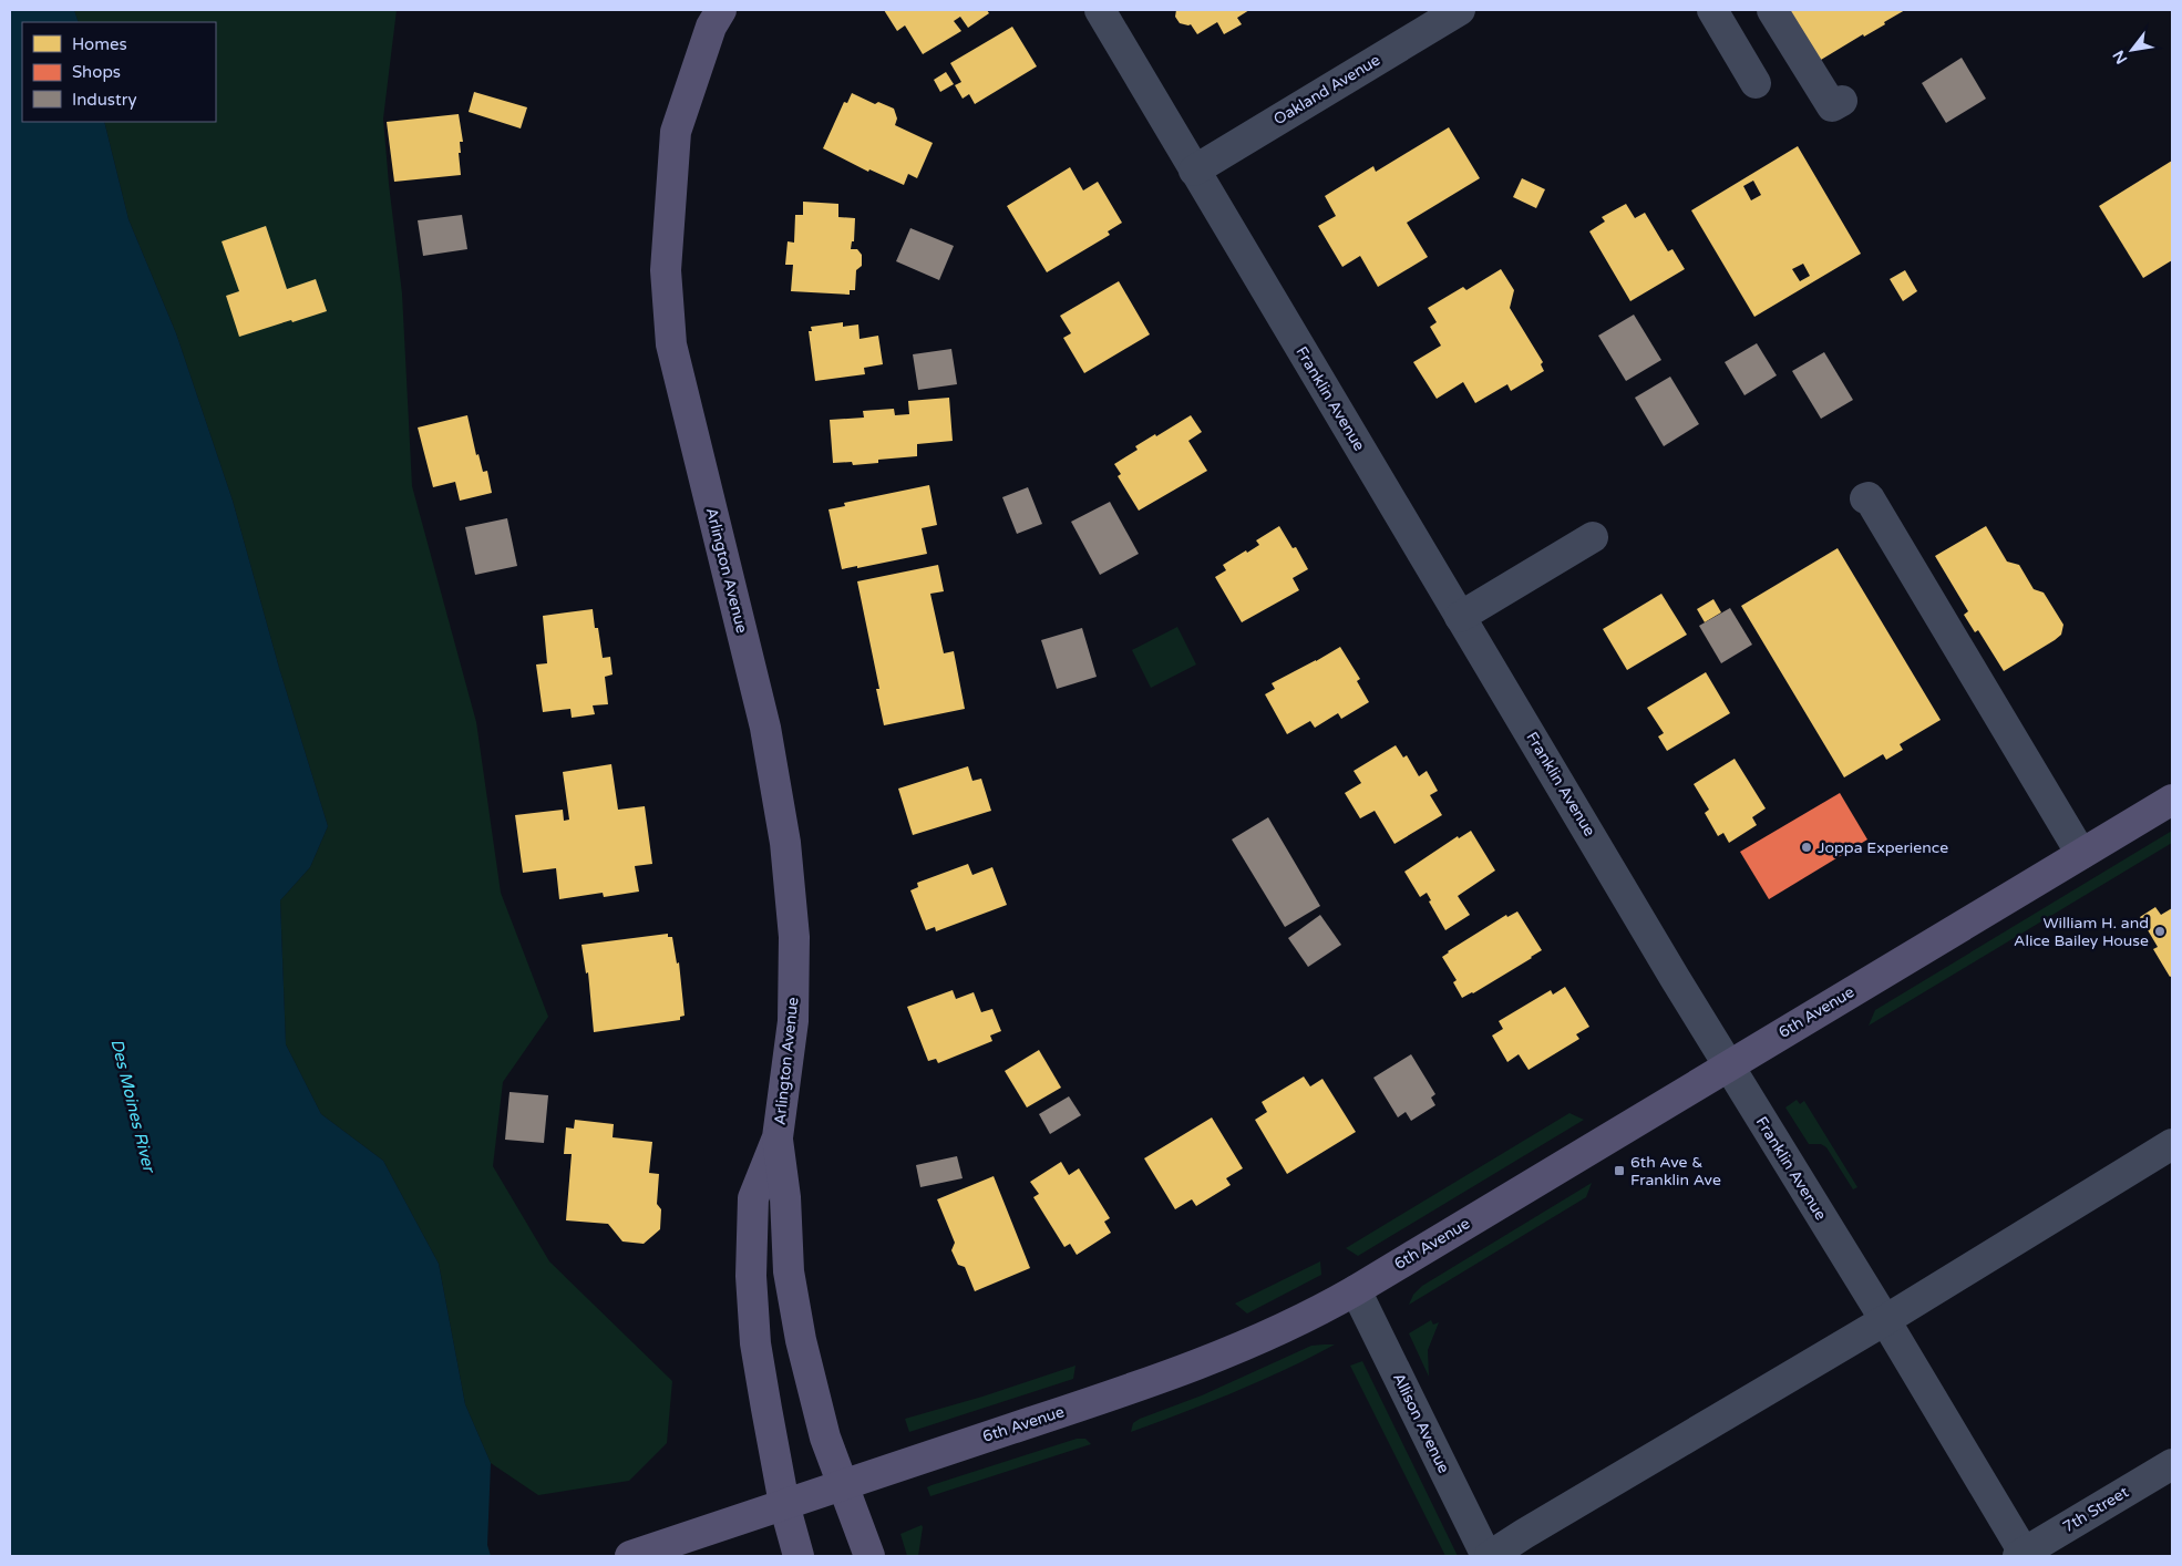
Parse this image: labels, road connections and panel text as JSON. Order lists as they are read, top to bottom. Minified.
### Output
{"streets":{"main road":["Arlington Avenue","6th Avenue"],"street":["Oakland Avenue","Franklin Avenue","Allison Avenue","7th Street"]},"crossings":[["Oakland Avenue","Franklin Avenue"],["Franklin Avenue","6th Avenue"],["Franklin Avenue","7th Street"],["Arlington Avenue","6th Avenue"],["6th Avenue","Allison Avenue"]],"water":["Des Moines River"],"places":{"other":["Joppa Experience","William H. and Alice Bailey House"],"transit":["6th Ave & Franklin Ave"]},"legend":["Homes","Shops","Industry"],"north":"bottom left"}
